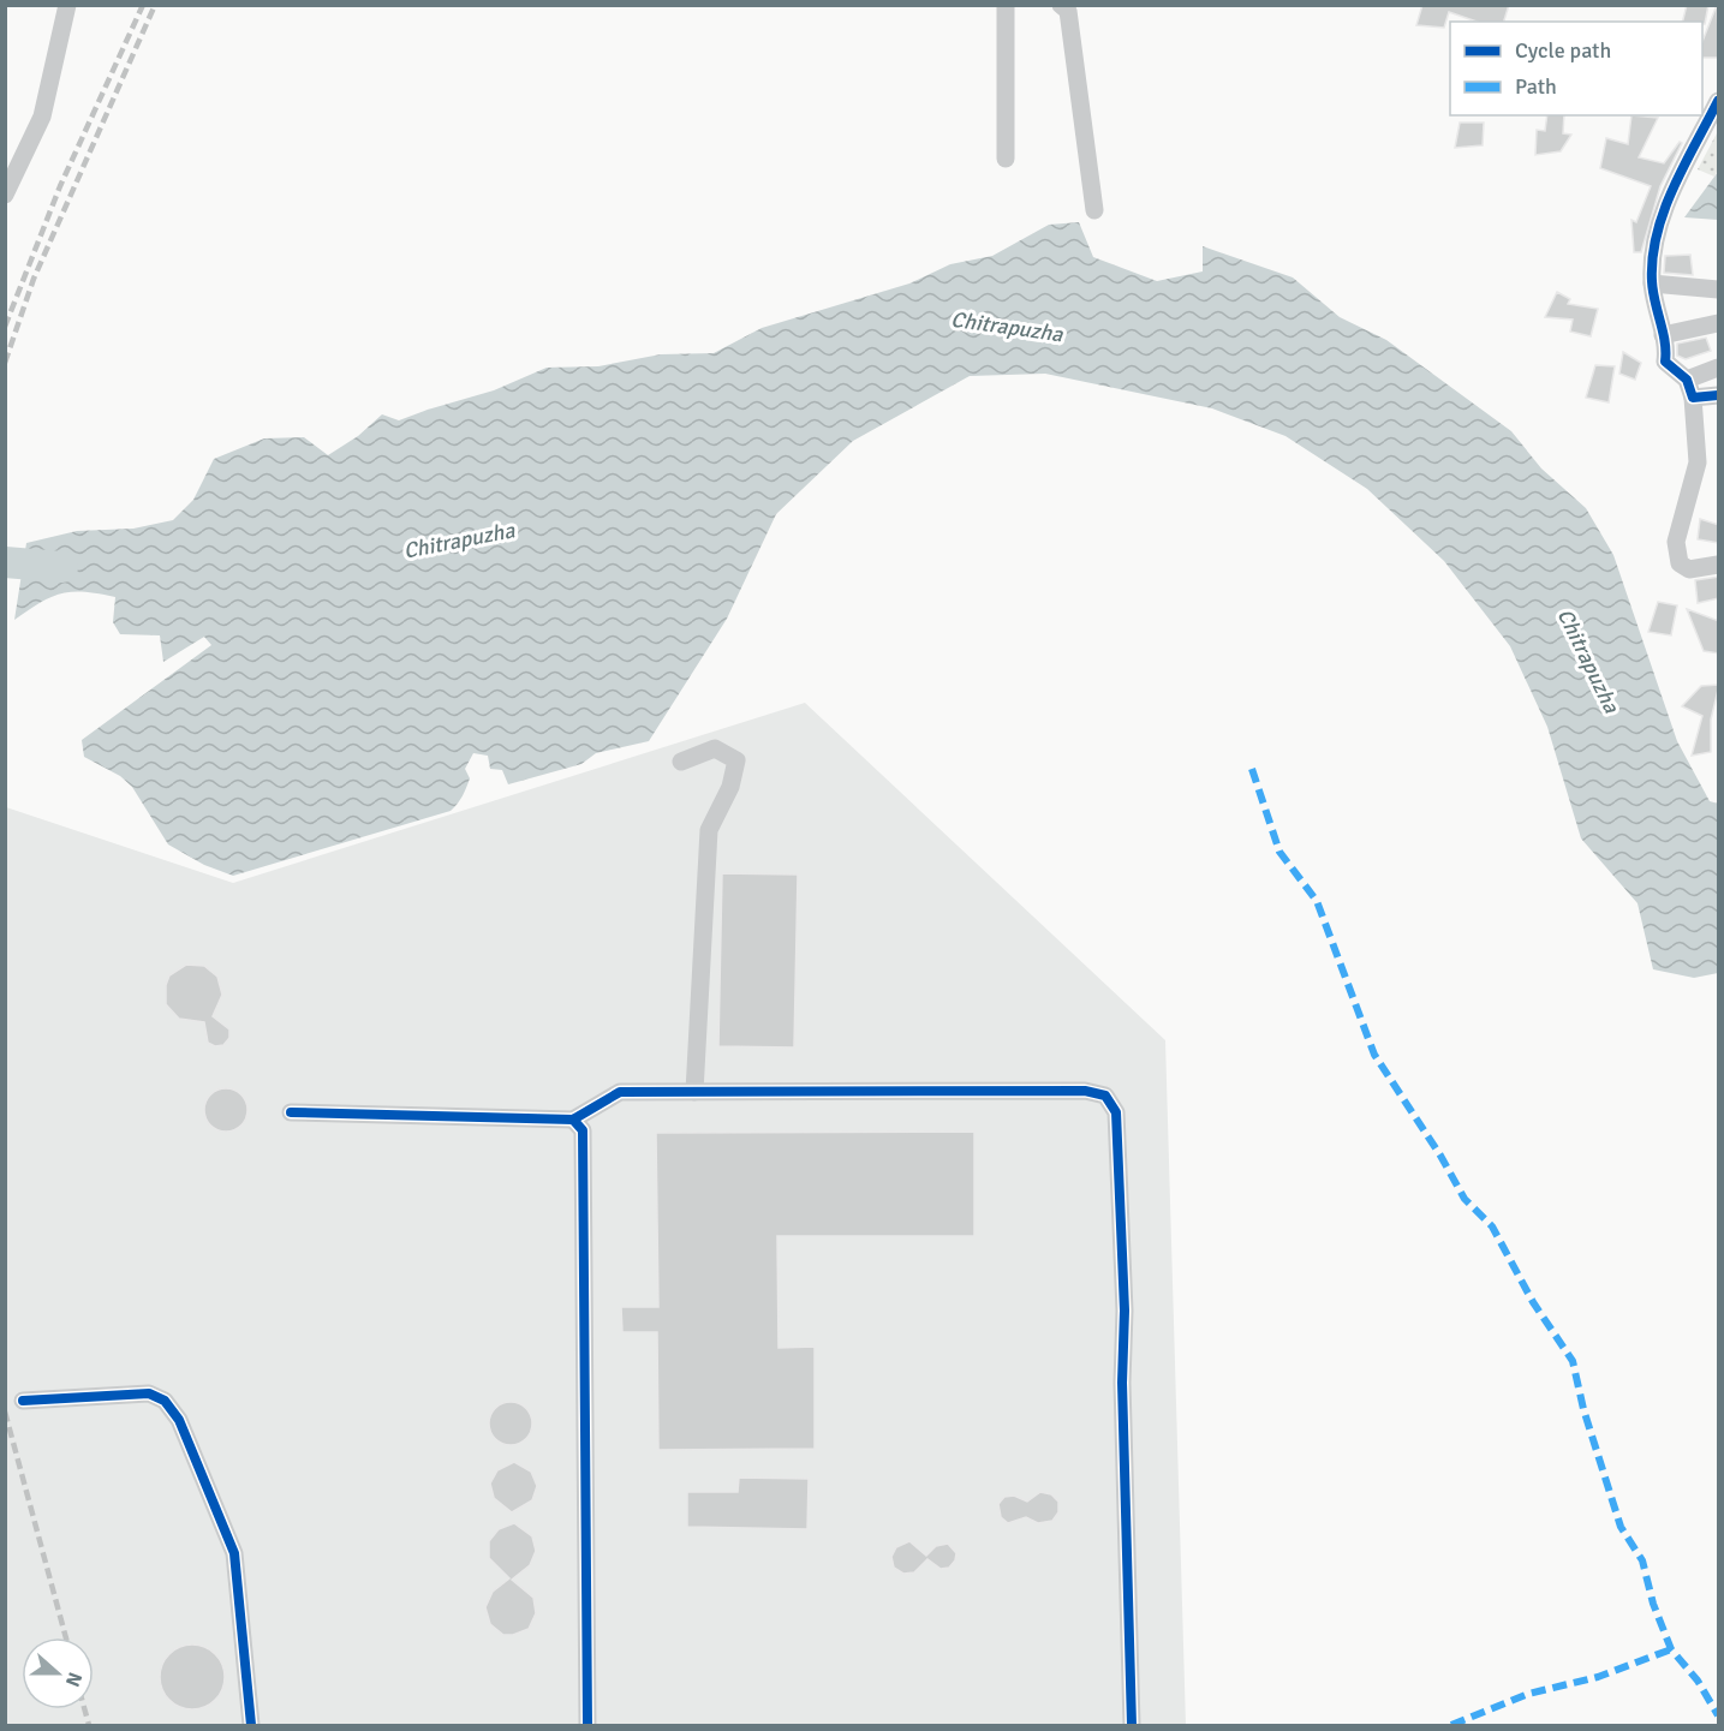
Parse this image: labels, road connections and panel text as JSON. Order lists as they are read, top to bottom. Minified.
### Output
{"water":["Chitrapuzha"],"legend":["Cycle path","Path"],"north":"right"}
